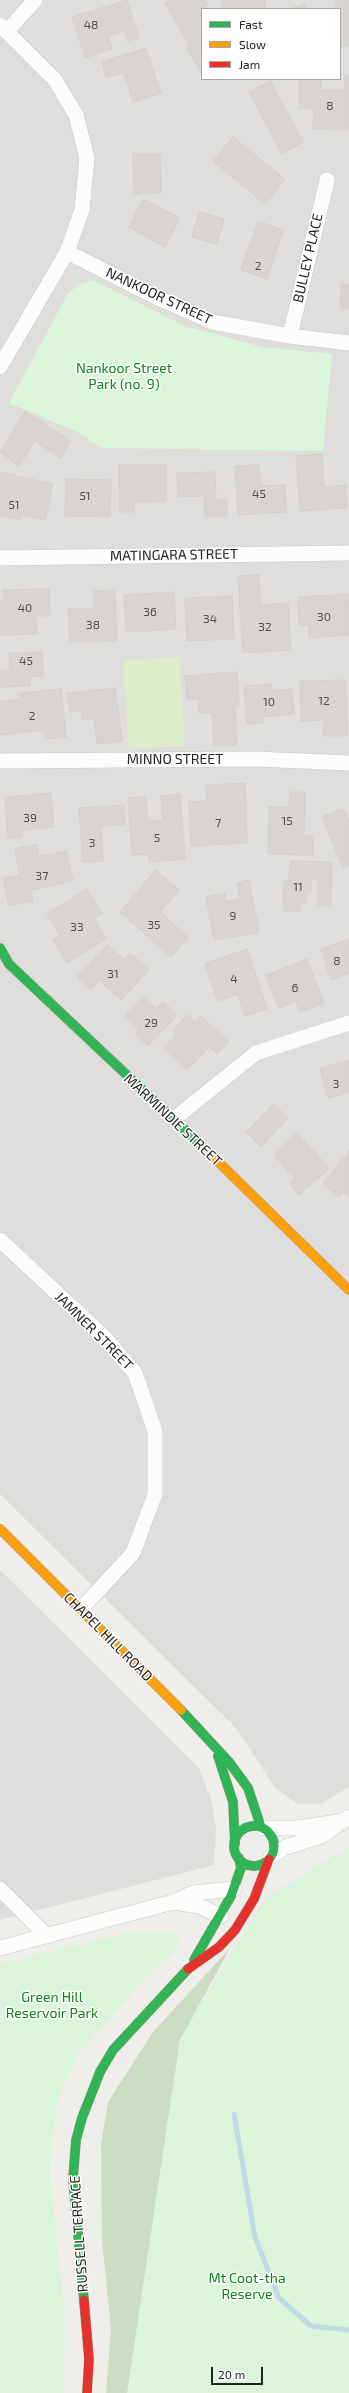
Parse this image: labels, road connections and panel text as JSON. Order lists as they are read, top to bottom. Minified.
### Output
{"streets":{"main road":["MARMINDIE STREET","CHAPEL HILL ROAD","RUSSELL TERRACE"],"street":["BULLEY PLACE","NANKOOR STREET","MATINGARA STREET","MINNO STREET","JAMNER STREET"]},"crossings":[["BULLEY PLACE","NANKOOR STREET"],["JAMNER STREET","CHAPEL HILL ROAD"],["CHAPEL HILL ROAD","RUSSELL TERRACE"]],"parks":["Nankoor Street Park (no. 9)","Green Hill Reservoir Park","Mt Coot-tha Reserve"],"house_numbers":["48","8","2","45","51","51","40","36","30","34","38","32","45","12","10","2","39","15","7","5","3","37","11","9","35","33","8","31","4","6","29","3"],"legend":["Fast","Slow","Jam"],"scale_bar":"20 m"}
